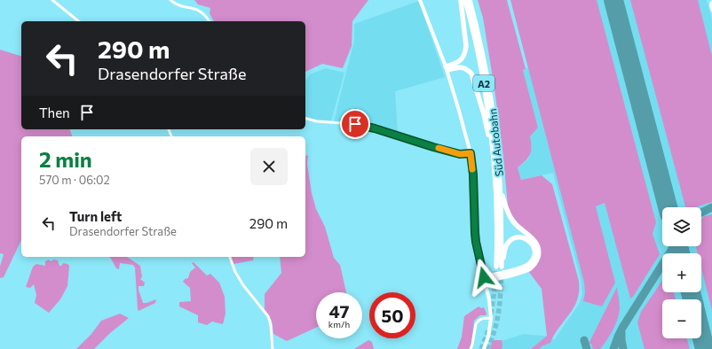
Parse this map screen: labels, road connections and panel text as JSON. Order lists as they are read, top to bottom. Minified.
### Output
{"streets":{"highway":["A2","Süd Autobahn"]},"page":{"turn":["290 m","Drasendorfer Straße"],"then":"Then","heading":["2 min","570 m · 06:02"],"list":[{"name":"Turn left","note":"Drasendorfer Straße","value":"290 m"}],"map_buttons":["+","−"],"speed":"47 km/h","limit":"50"}}
